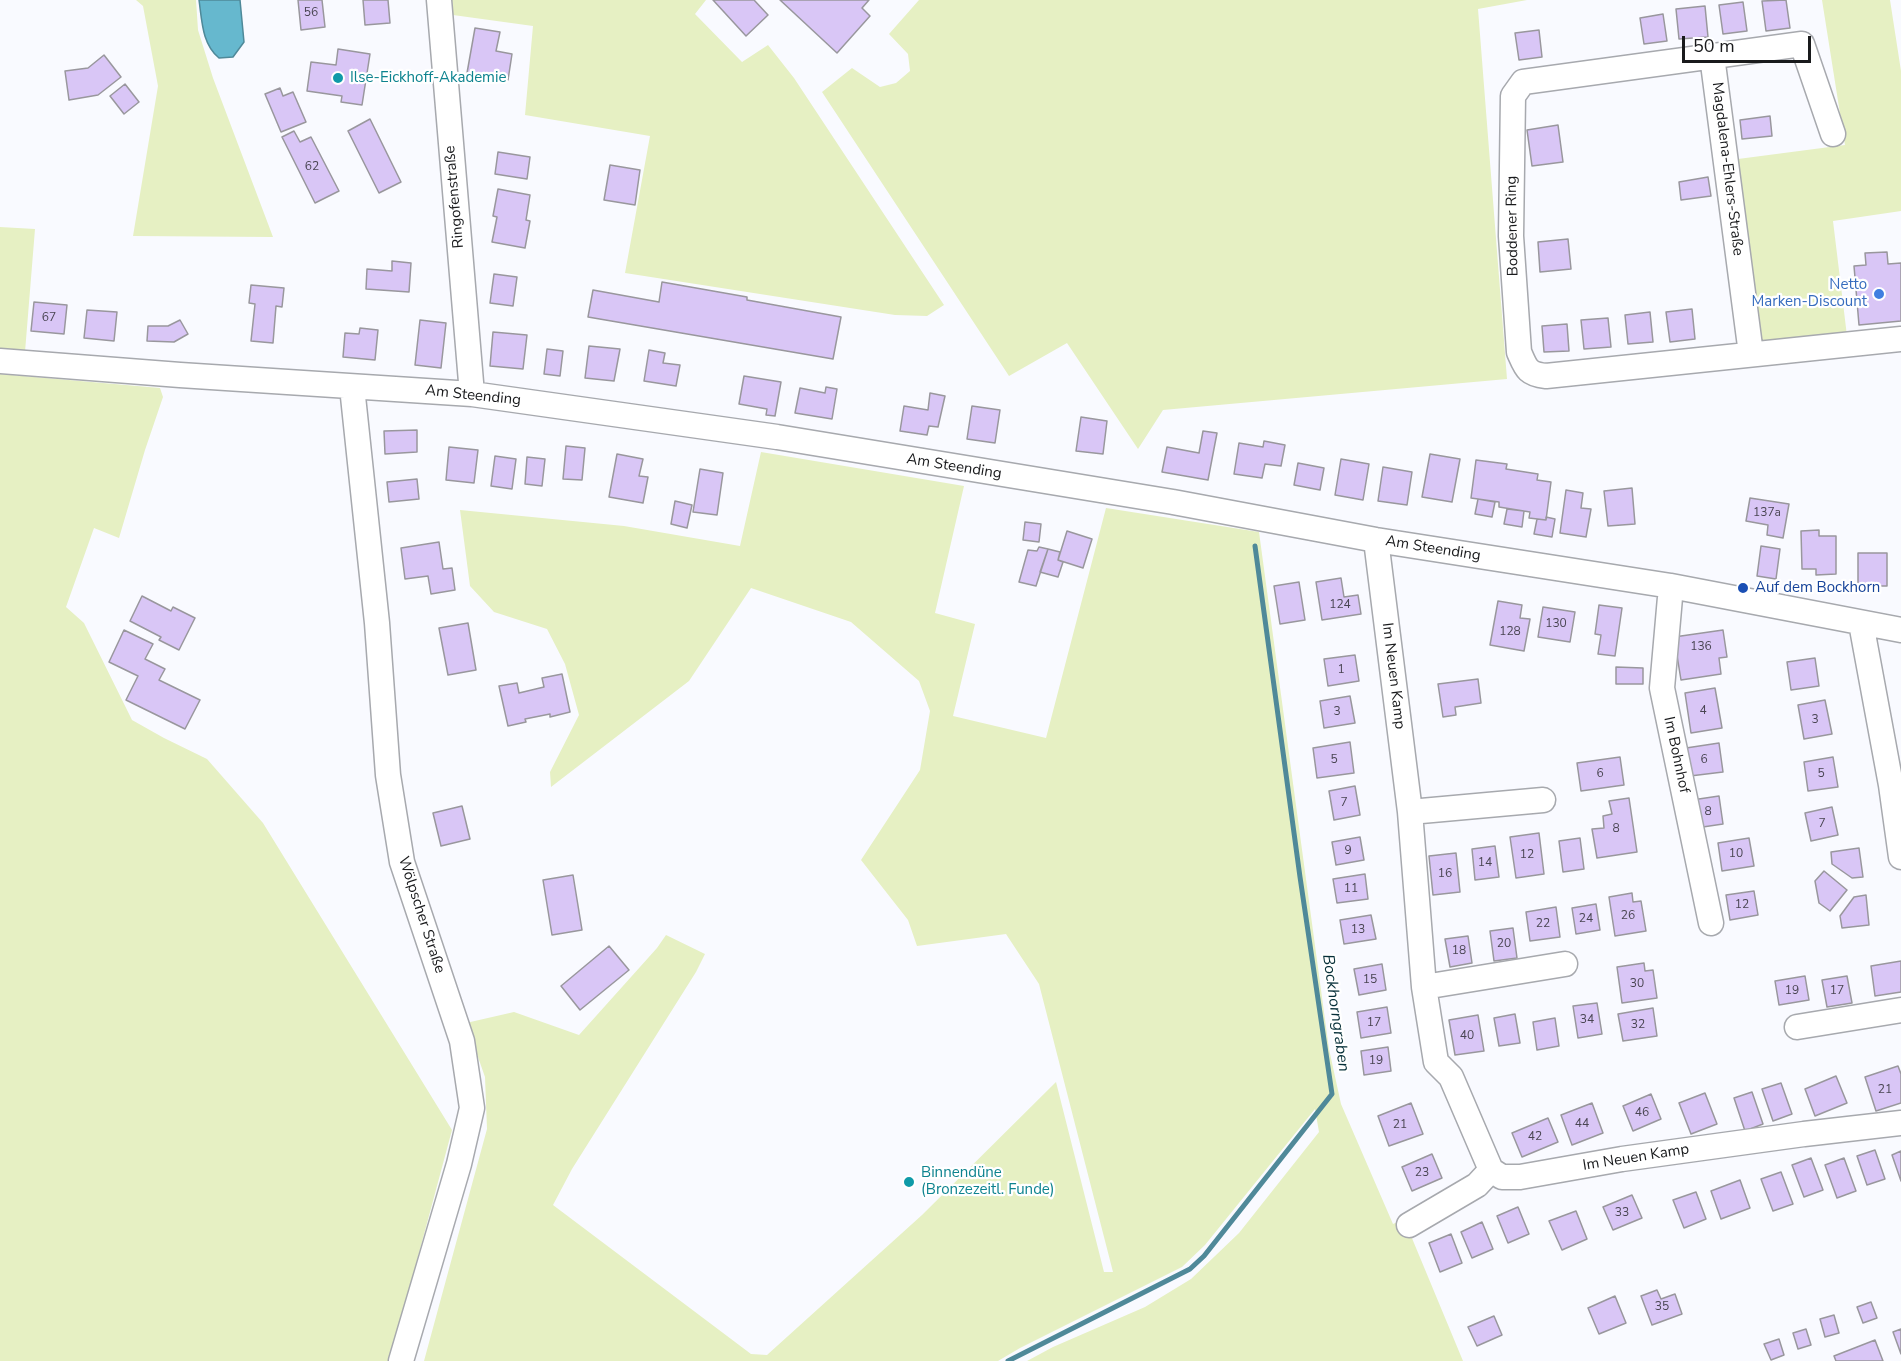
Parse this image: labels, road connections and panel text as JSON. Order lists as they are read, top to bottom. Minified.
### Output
{"streets":{"street":["Magdalena-Ehlers-Straße","Ringofenstraße","Boddener Ring","Am Steending","Im Neuen Kamp","Im Bohnhof","Wölpscher Straße"]},"crossings":[["Magdalena-Ehlers-Straße","Boddener Ring"],["Ringofenstraße","Am Steending"],["Am Steending","Im Neuen Kamp"],["Am Steending","Im Bohnhof"],["Am Steending","Wölpscher Straße"]],"water":["Bockhorngraben"],"places":["Ilse-Eickhoff-Akademie","Netto Marken-Discount","Auf dem Bockhorn","Binnendüne (Bronzezeitl. Funde)"],"house_numbers":["56","62","67","137a","124","130","128","136","1","4","3","3","5","6","6","5","7","8","7","8","9","10","12","14","16","11","12","26","24","22","13","20","18","15","30","19","17","34","17","32","40","19","21","46","44","21","42","23","33","35"],"scale_bar":"50 m"}
